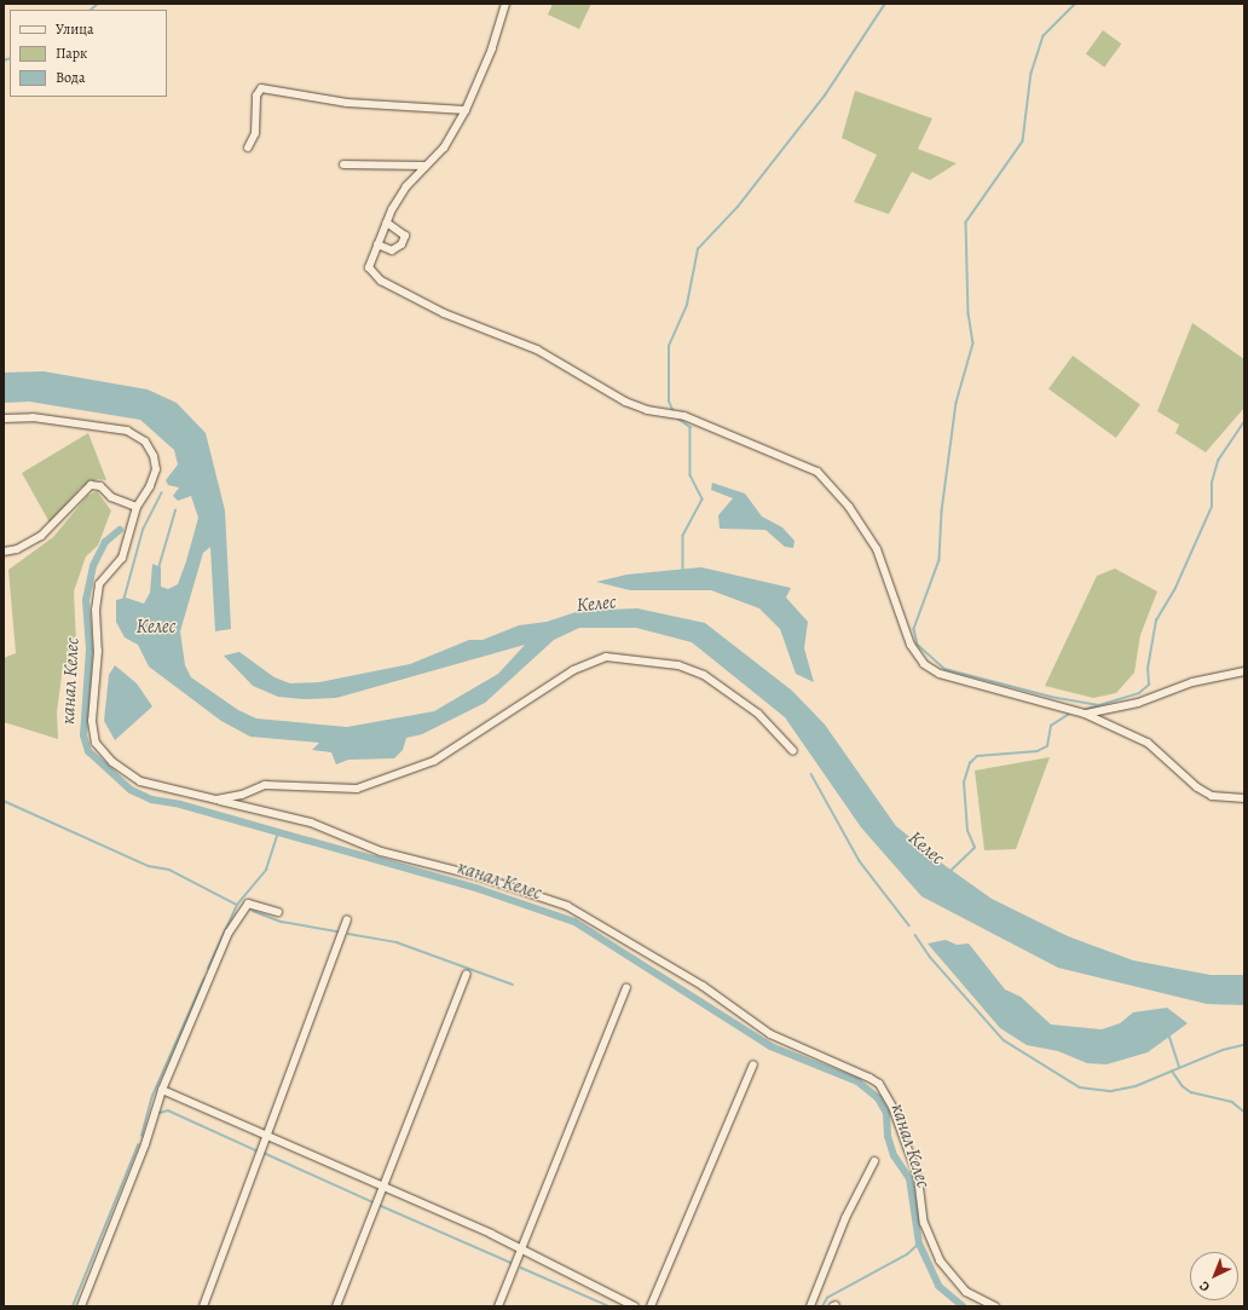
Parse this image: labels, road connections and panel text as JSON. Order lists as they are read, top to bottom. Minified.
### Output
{"water":["Келес","канал Келес"],"legend":["Улица","Парк","Вода"],"north":"bottom left"}
